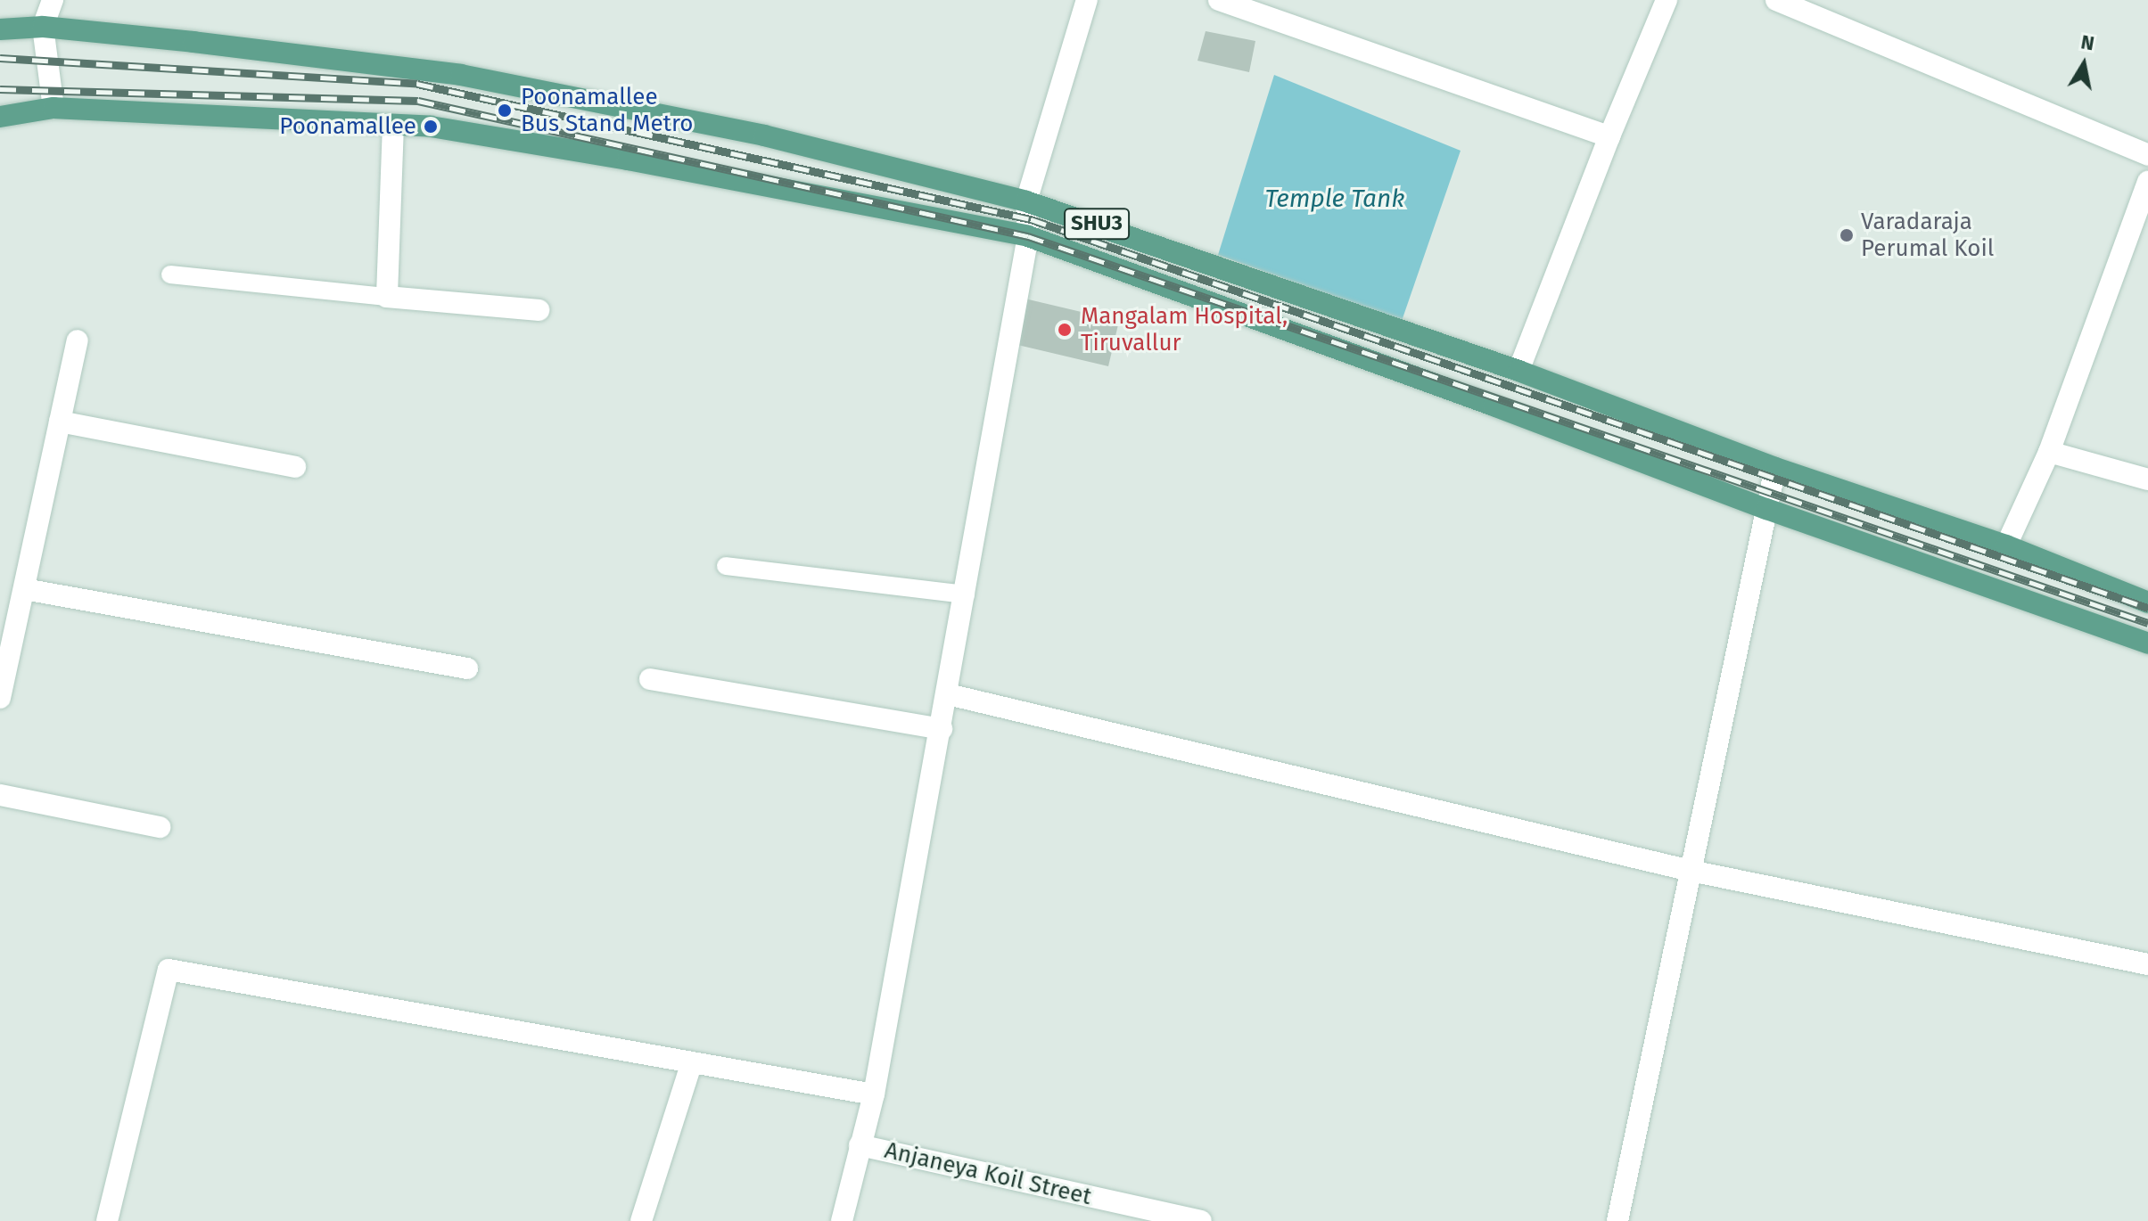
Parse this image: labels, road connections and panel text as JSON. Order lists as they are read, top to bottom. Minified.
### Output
{"streets":{"main road":["SHU3"],"street":["Anjaneya Koil Street"]},"water":["Temple Tank"],"places":["Poonamallee Bus Stand Metro","Poonamallee","Varadaraja Perumal Koil","Mangalam Hospital, Tiruvallur"],"north":"top"}
